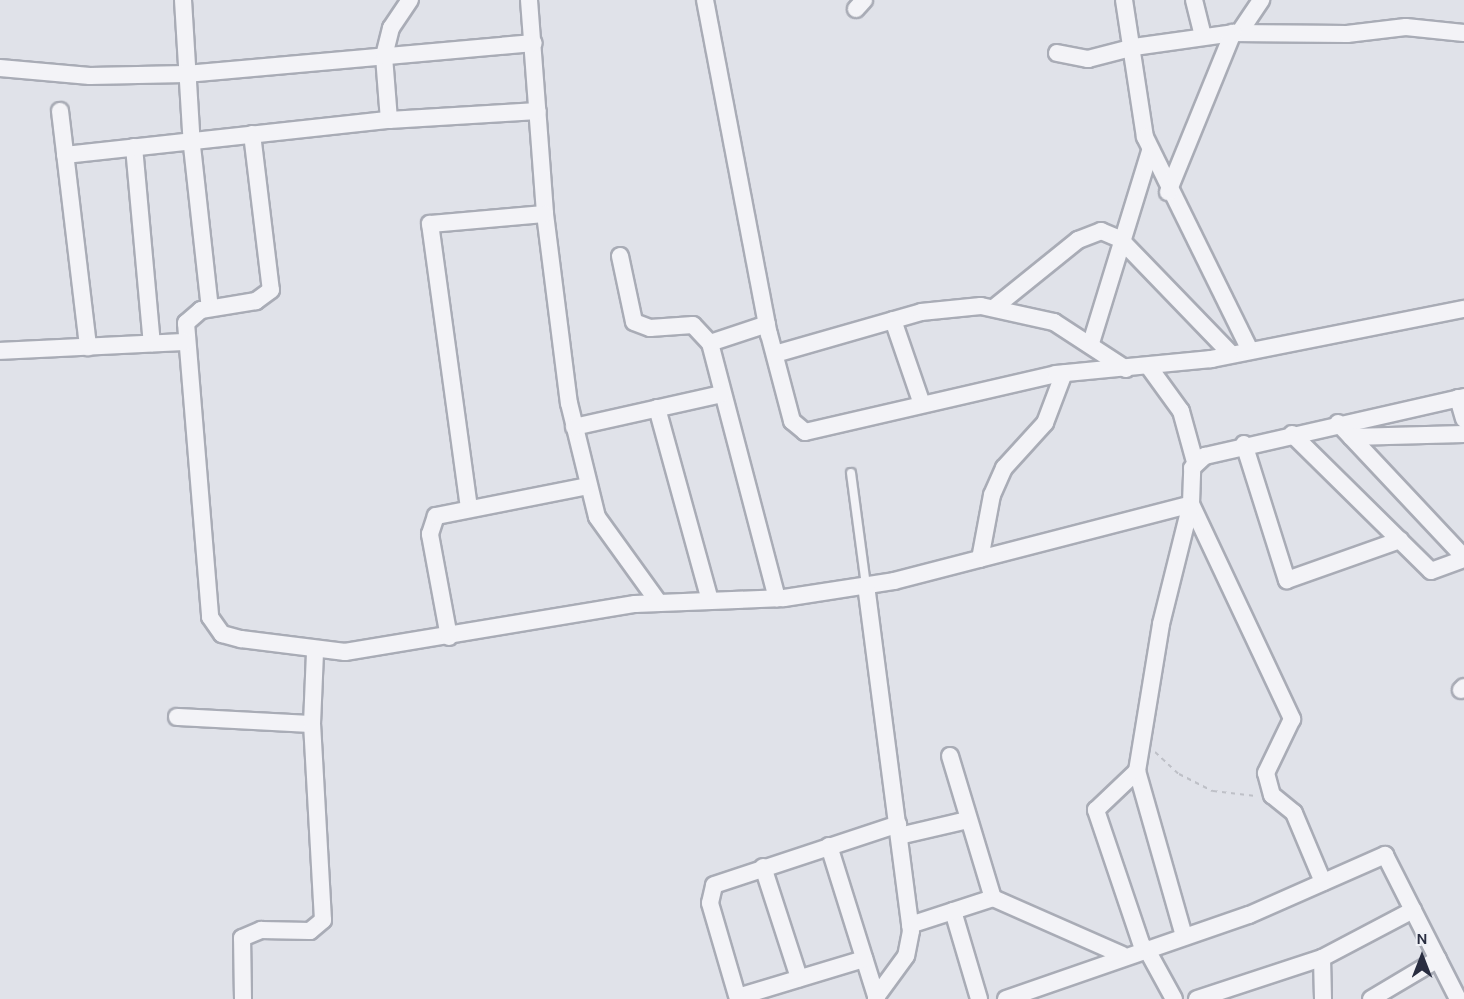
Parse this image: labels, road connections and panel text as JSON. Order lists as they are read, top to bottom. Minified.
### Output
{"north":"top"}
